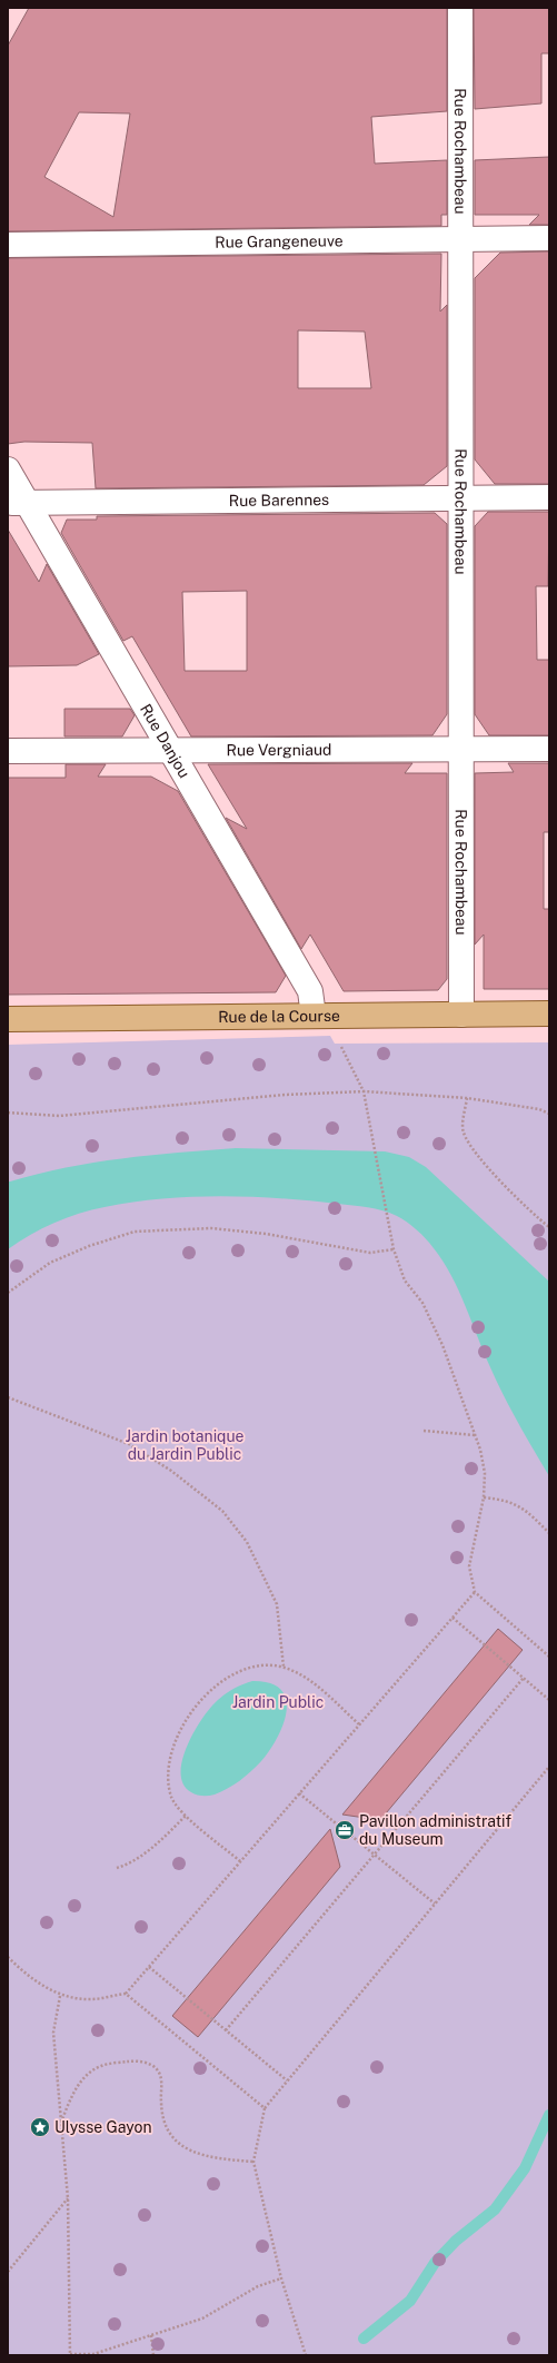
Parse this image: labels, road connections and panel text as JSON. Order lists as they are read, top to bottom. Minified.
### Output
{"streets":{"main road":["Rue de la Course"],"street":["Rue Rochambeau","Rue Grangeneuve","Rue Barennes","Rue Danjou","Rue Vergniaud"]},"crossings":[["Rue Rochambeau","Rue Grangeneuve"],["Rue Rochambeau","Rue Barennes"],["Rue Rochambeau","Rue Vergniaud"],["Rue Rochambeau","Rue de la Course"],["Rue Barennes","Rue Danjou"],["Rue Danjou","Rue Vergniaud"],["Rue Danjou","Rue de la Course"]],"parks":["Jardin botanique du Jardin Public","Jardin Public"],"places":{"office":["Pavillon administratif du Museum"],"place":["Ulysse Gayon"]}}
